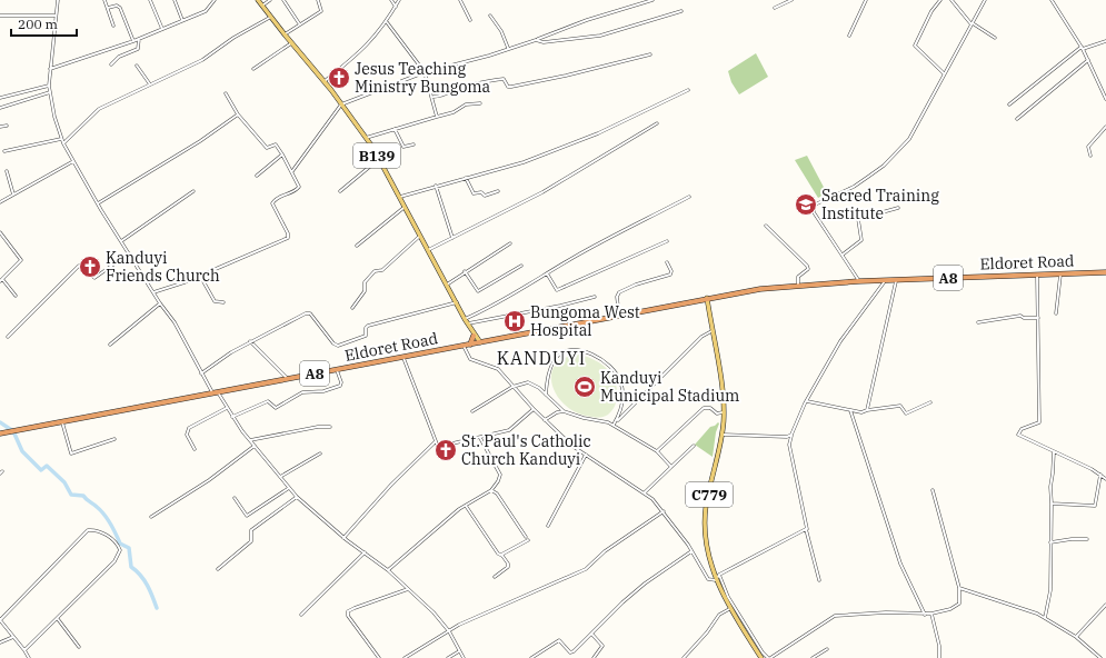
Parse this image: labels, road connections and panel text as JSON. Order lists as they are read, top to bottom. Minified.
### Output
{"streets":{"highway":["Eldoret Road","A8"],"main road":["B139","C779"]},"crossings":[["Eldoret Road","C779"]],"districts":["KANDUYI"],"places":{"church":["Jesus Teaching Ministry Bungoma","Kanduyi Friends Church","St. Paul's Catholic Church Kanduyi"],"school or university":["Sacred Training Institute"],"hospital":["Bungoma West Hospital"],"sports":["Kanduyi Municipal Stadium"]},"scale_bar":"200 m"}
